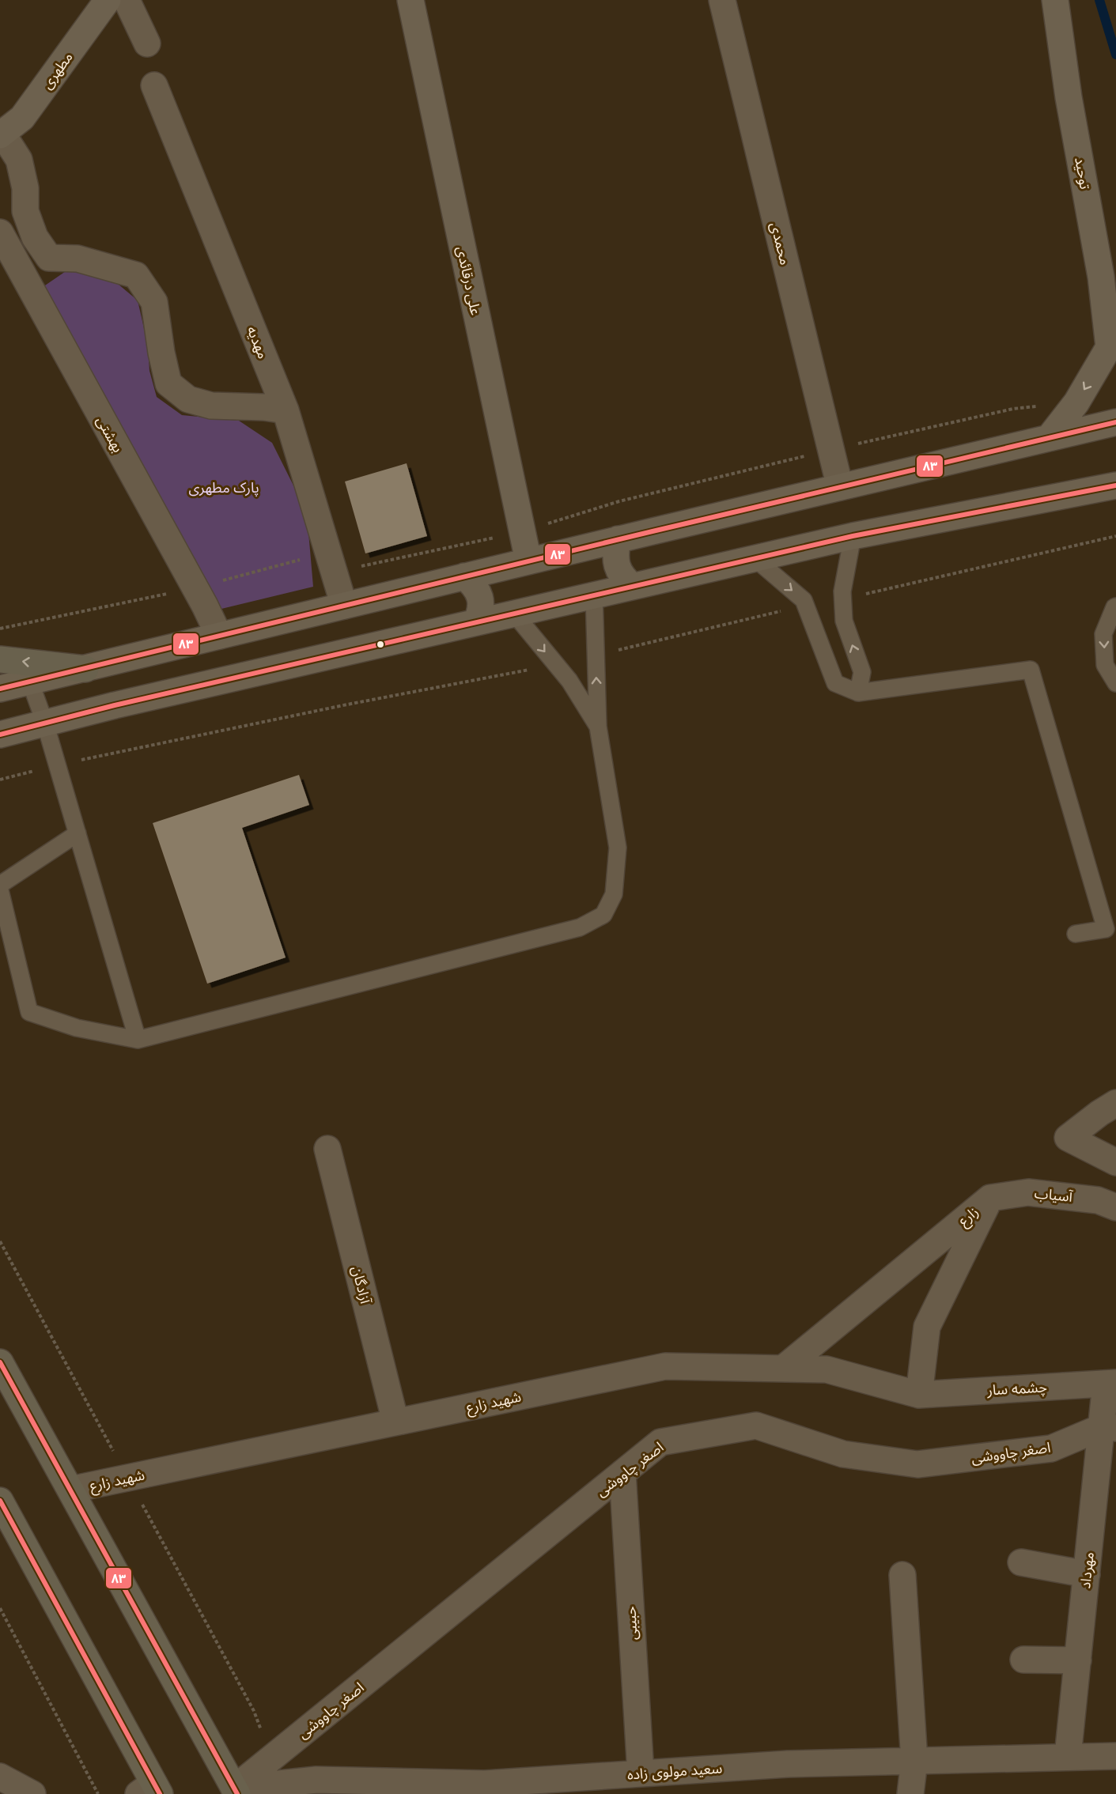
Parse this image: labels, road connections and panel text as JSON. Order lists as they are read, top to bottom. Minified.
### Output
{"streets":{"main road":["مطهری","توحید","علی درقائدی"],"street":["محمدی","مهدیه","بهشتی","آسیاب","زارع","آزادگان","چشمه سار","شهید زارع","اصغر چاووشی","مهرداد","حبیبی","سعید مولوی زاده"]},"crossings":[["آسیاب","زارع"],["زارع","چشمه سار"],["زارع","شهید زارع"],["آزادگان","شهید زارع"],["چشمه سار","شهید زارع"],["چشمه سار","مهرداد"],["اصغر چاووشی","مهرداد"],["اصغر چاووشی","حبیبی"],["اصغر چاووشی","سعید مولوی زاده"],["مهرداد","سعید مولوی زاده"],["حبیبی","سعید مولوی زاده"]],"parks":["پارک مطهری"],"lines":["transit line ۸۳"]}
